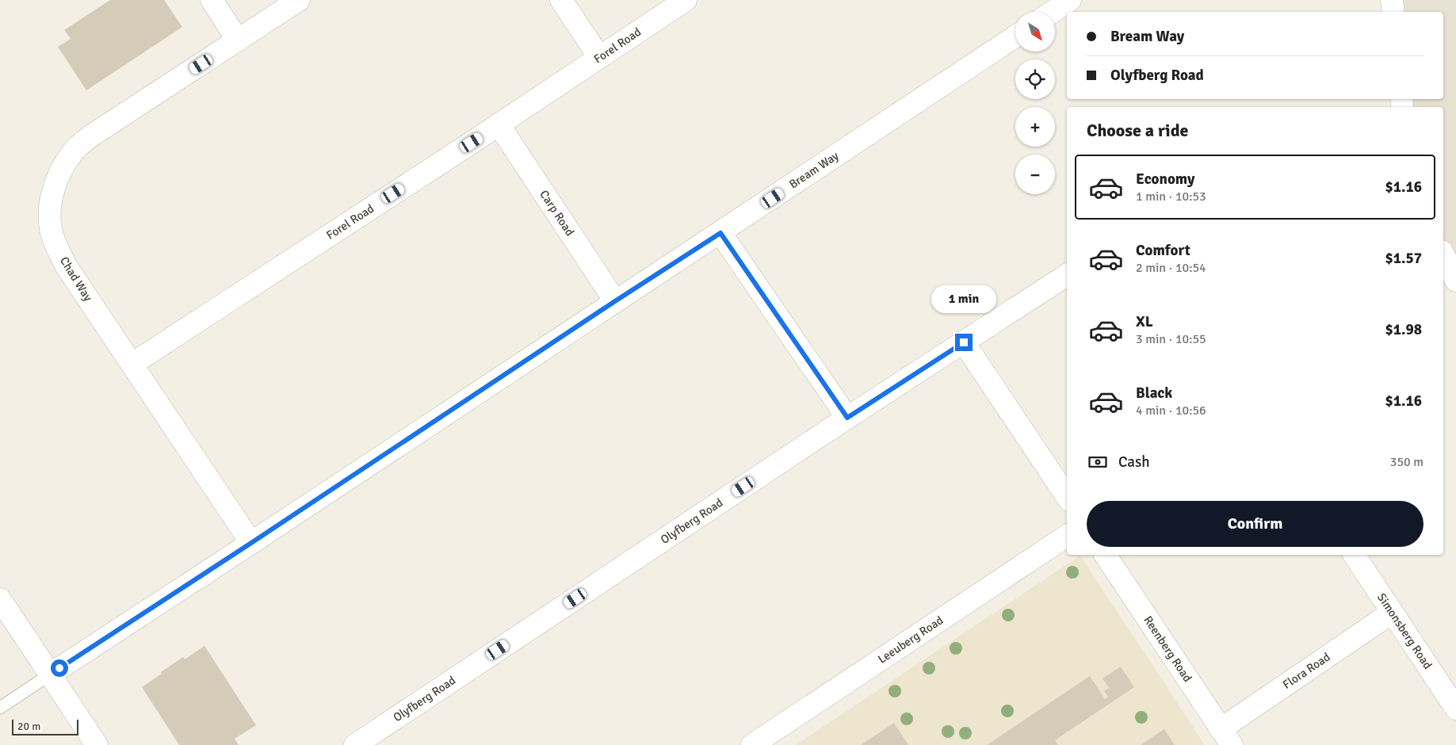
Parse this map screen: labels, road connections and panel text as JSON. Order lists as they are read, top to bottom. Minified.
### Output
{"streets":{"street":["Forel Road","Bream Way","Carp Road","Chad Way","Olyfberg Road","Simonsberg Road","Leeuberg Road","Reenberg Road","Flora Road"]},"crossings":[["Forel Road","Carp Road"],["Forel Road","Chad Way"],["Bream Way","Carp Road"],["Bream Way","Chad Way"],["Simonsberg Road","Flora Road"],["Reenberg Road","Flora Road"]],"scale_bar":"20 m","north":"bottom right","page":{"map_buttons":["+","−"],"banner":["Bream Way","Olyfberg Road"],"heading":"Choose a ride","list":[{"name":"Economy","note":"1 min · 10:53","value":"$1.16"},{"name":"Comfort","note":"2 min · 10:54","value":"$1.57"},{"name":"XL","note":"3 min · 10:55","value":"$1.98"},{"name":"Black","note":"4 min · 10:56","value":"$1.16"}],"bubble":"1 min","pay":["Cash","350 m"],"buttons":"Confirm","scale":"20 m"}}
